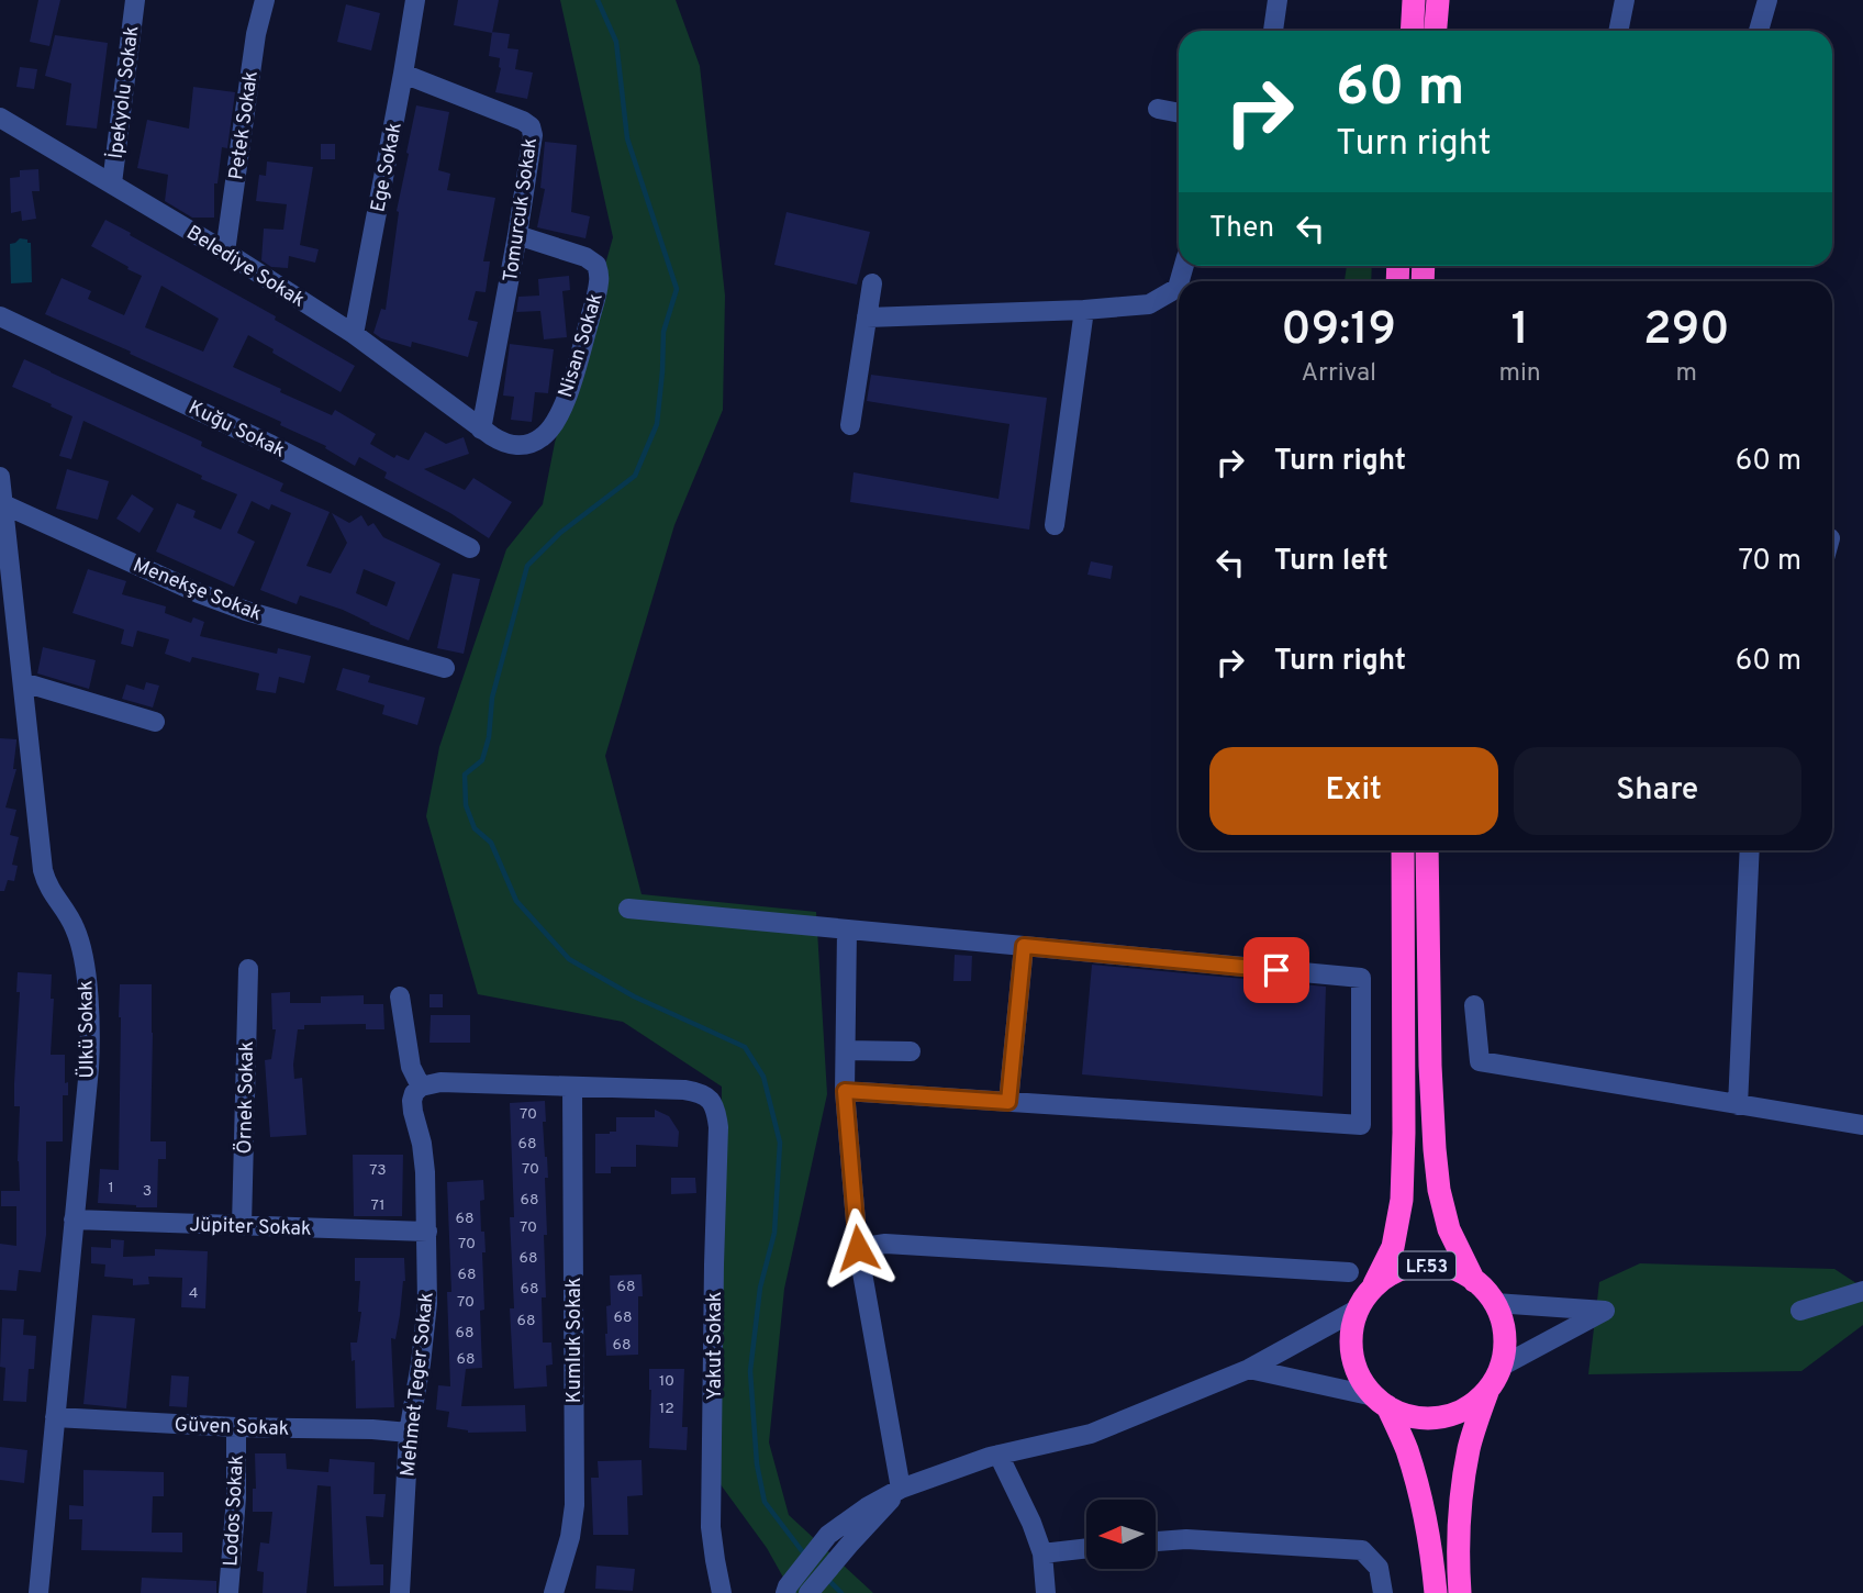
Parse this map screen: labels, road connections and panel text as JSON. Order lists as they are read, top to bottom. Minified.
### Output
{"streets":{"highway":["LF.53"],"street":["İpekyolu Sokak","Petek Sokak","Ege Sokak","Tomurcuk Sokak","Belediye Sokak","Nisan Sokak","Kuğu Sokak","Menekşe Sokak","Ülkü Sokak","Örnek Sokak","Jüpiter Sokak","Kumluk Sokak","Yakut Sokak","Mehmet Teger Sokak","Güven Sokak","Lodos Sokak"]},"crossings":[["İpekyolu Sokak","Belediye Sokak"],["Petek Sokak","Belediye Sokak"],["Ege Sokak","Tomurcuk Sokak"],["Ege Sokak","Belediye Sokak"],["Tomurcuk Sokak","Belediye Sokak"],["Tomurcuk Sokak","Nisan Sokak"],["Belediye Sokak","Nisan Sokak"],["Menekşe Sokak","Ülkü Sokak"],["Ülkü Sokak","Jüpiter Sokak"],["Ülkü Sokak","Güven Sokak"],["Örnek Sokak","Jüpiter Sokak"],["Jüpiter Sokak","Mehmet Teger Sokak"],["Kumluk Sokak","Yakut Sokak"],["Mehmet Teger Sokak","Güven Sokak"],["Güven Sokak","Lodos Sokak"]],"house_numbers":["70","68","70","73","1","3","68","71","68","70","70","68","68","68","68","4","70","68","68","68","68","68","10","12"],"north":"left","page":{"turn":["60 m","Turn right"],"then":"Then","eta":["09:19","Arrival","1","min","290","m"],"list":[{"name":"Turn right","value":"60 m"},{"name":"Turn left","value":"70 m"},{"name":"Turn right","value":"60 m"}],"buttons":["Exit","Share"]}}
